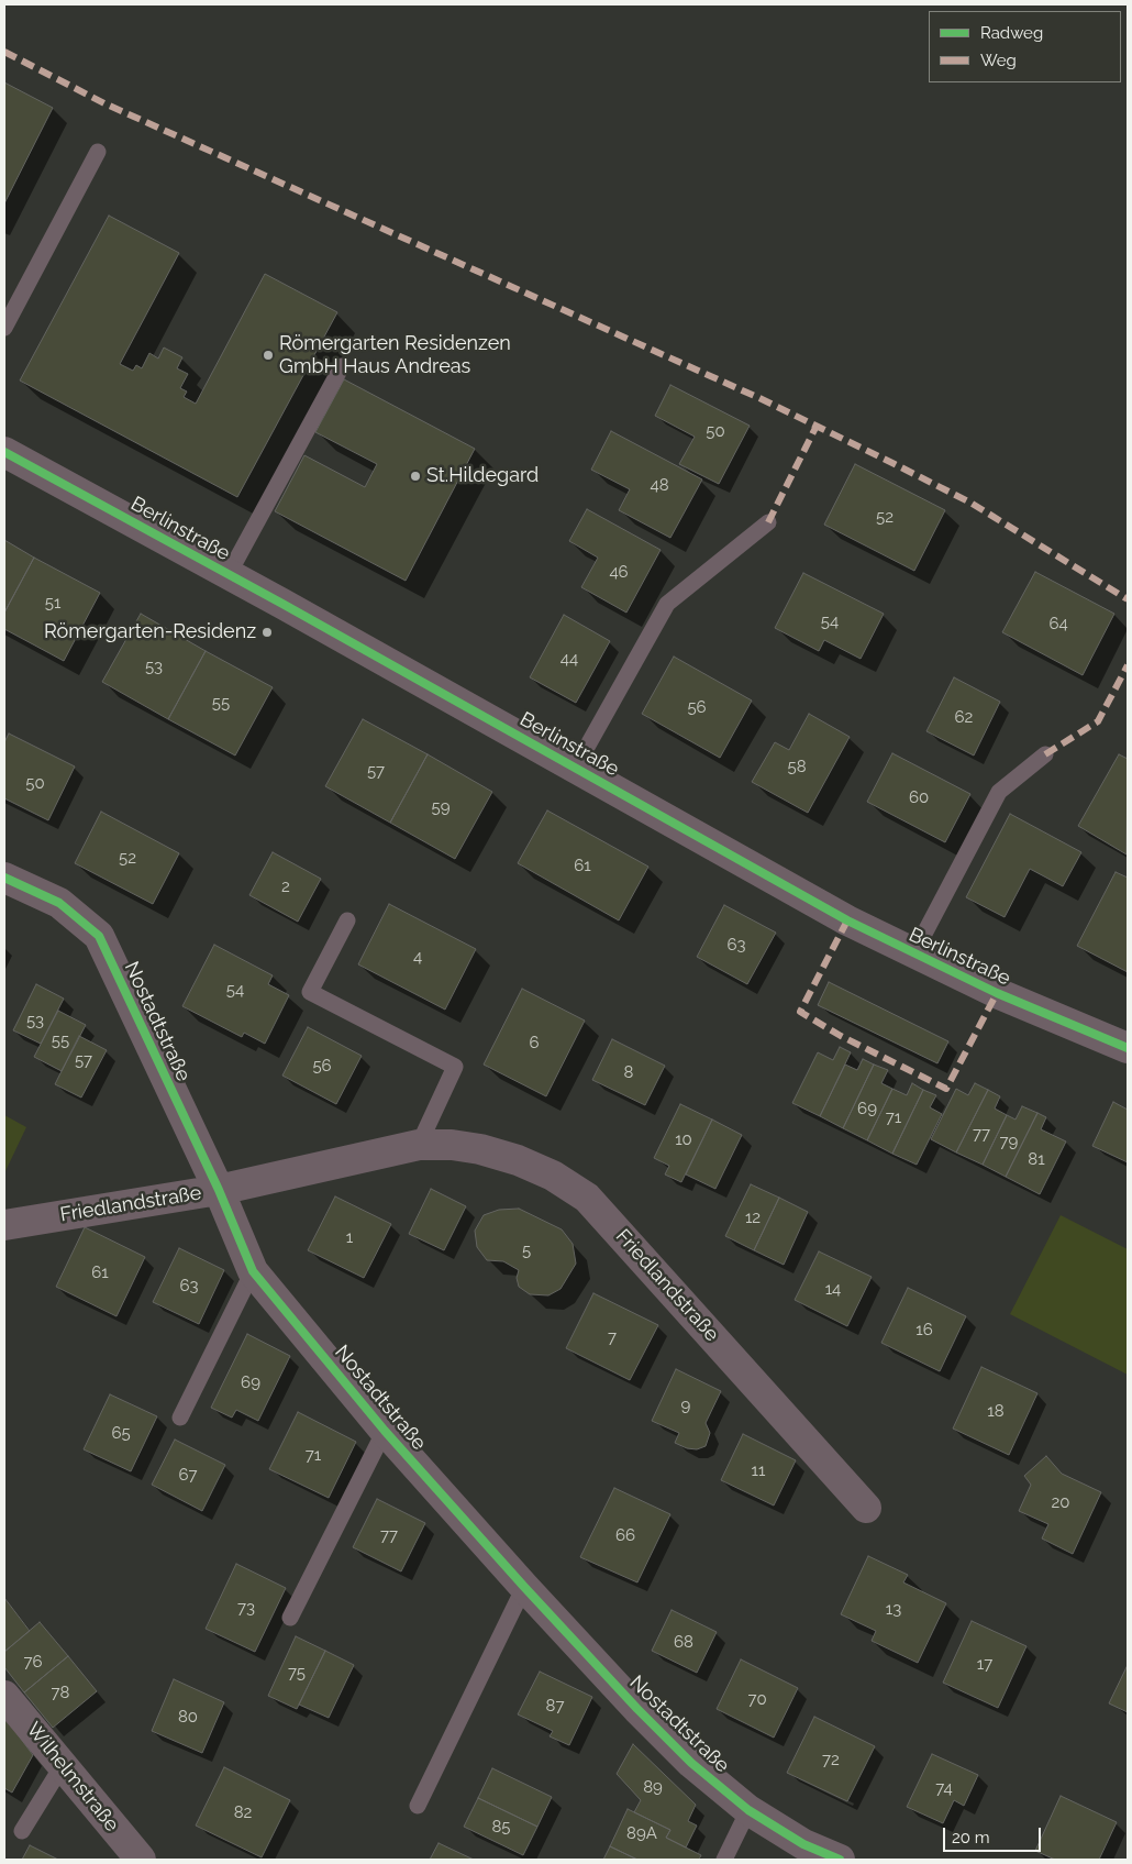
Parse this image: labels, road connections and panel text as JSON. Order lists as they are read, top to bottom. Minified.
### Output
{"streets":{"street":["Berlinstraße","Nostadtstraße","Friedlandstraße","Wilhelmstraße"]},"crossings":[["Nostadtstraße","Friedlandstraße"]],"places":["Römergarten Residenzen GmbH Haus Andreas","St.Hildegard","Römergarten-Residenz"],"house_numbers":["50","48","52","46","51","54","64","44","53","55","56","62","58","57","50","60","59","52","61","2","63","4","54","53","55","6","57","56","8","69","71","77","10","79","81","12","1","5","61","63","14","16","7","69","9","18","65","71","11","67","20","77","66","73","13","68","76","17","75","78","70","87","80","72","89","74","82","85","89A"],"legend":["Radweg","Weg"],"scale_bar":"20 m"}
